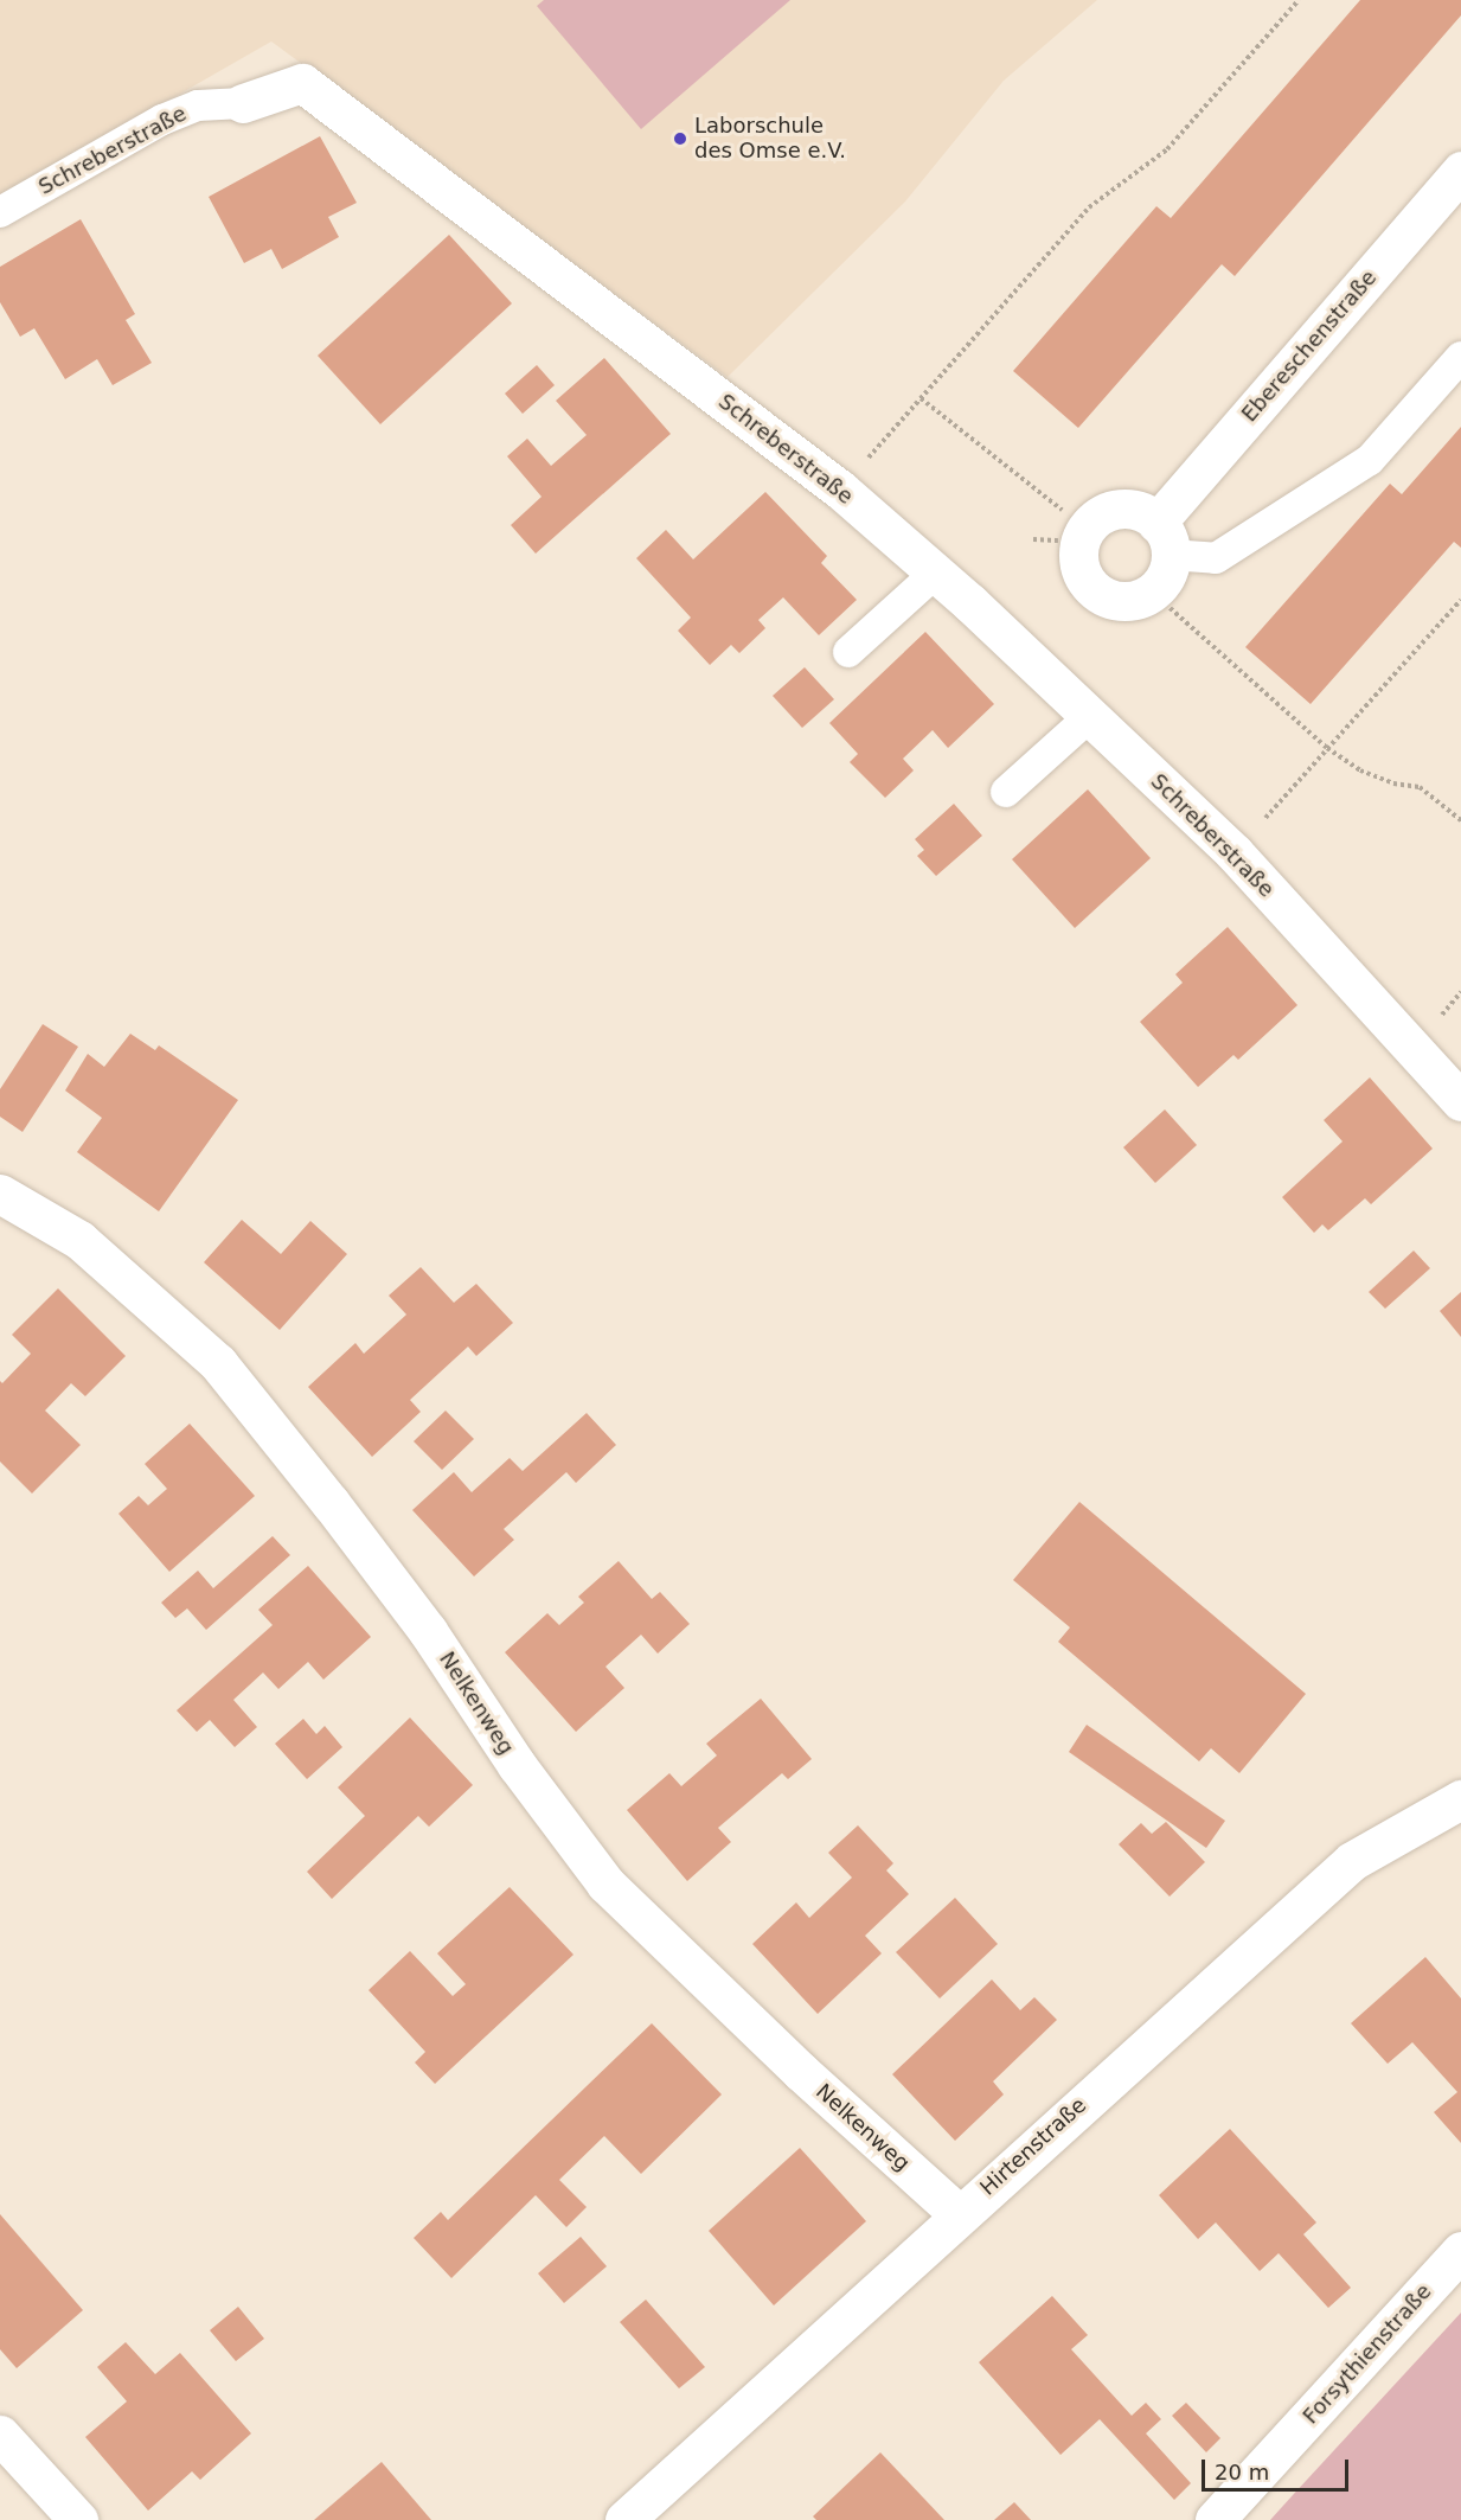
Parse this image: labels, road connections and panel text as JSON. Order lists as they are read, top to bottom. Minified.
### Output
{"streets":{"street":["Schreberstraße","Ebereschenstraße","Nelkenweg","Hirtenstraße","Forsythienstraße"]},"crossings":[["Nelkenweg","Hirtenstraße"]],"places":["Laborschule des Omse e.V."],"scale_bar":"20 m"}
